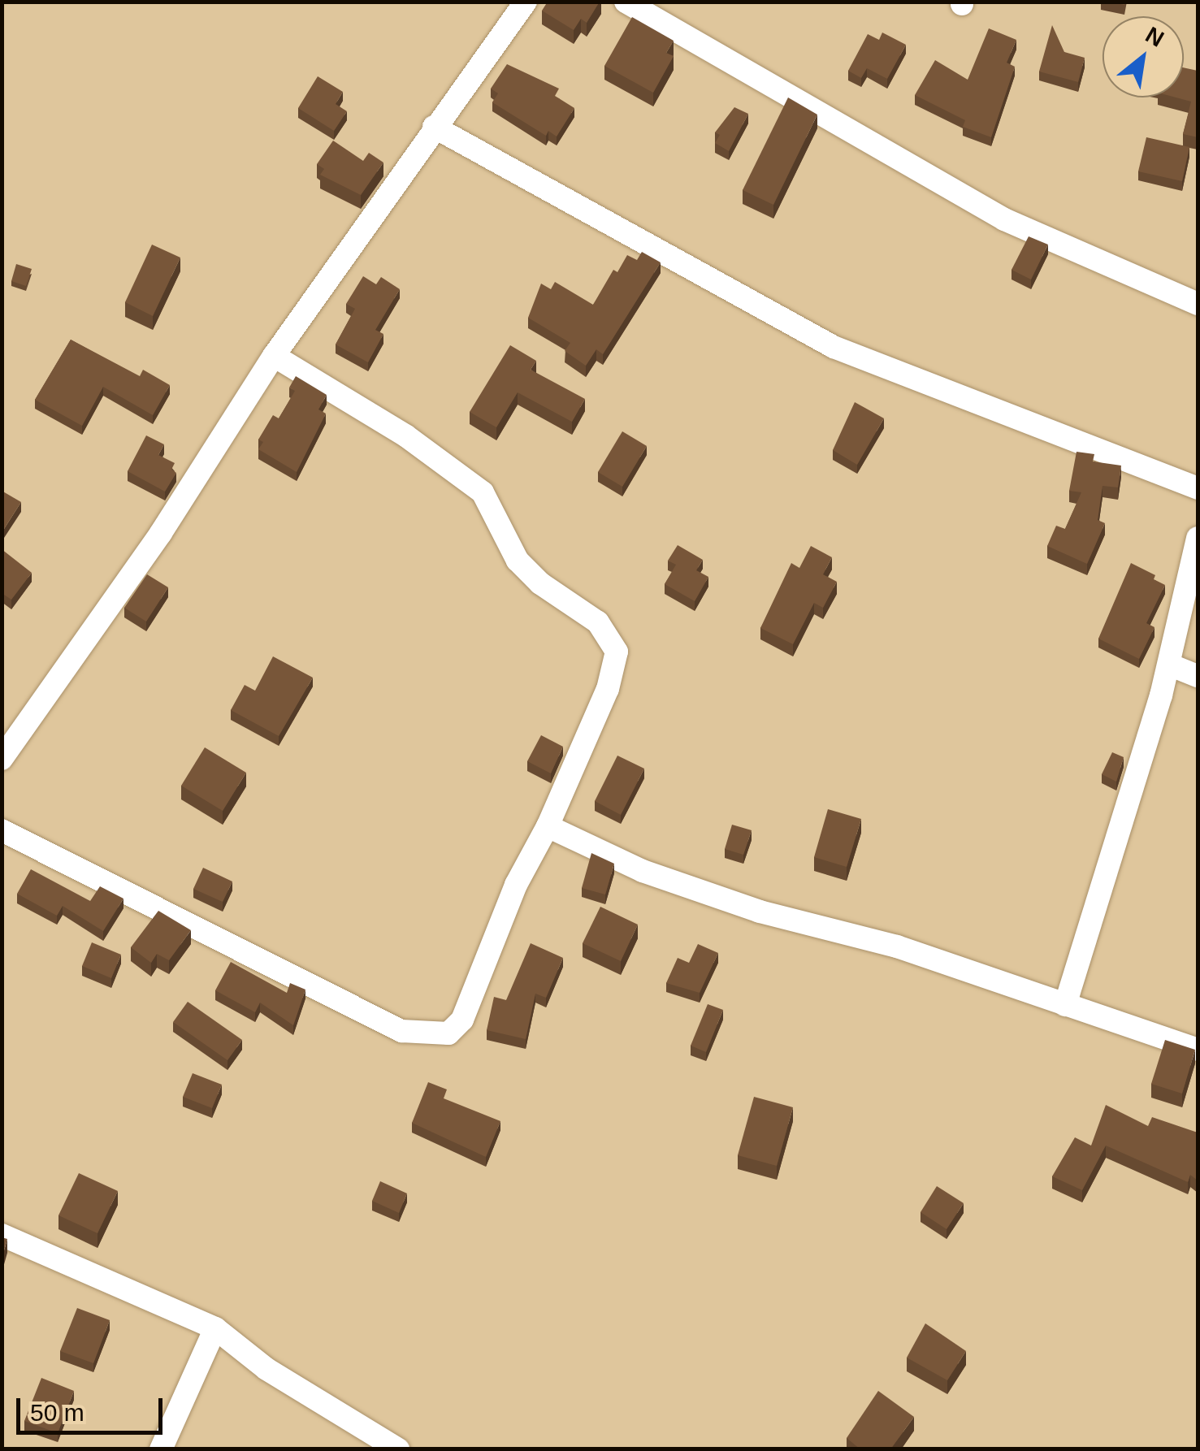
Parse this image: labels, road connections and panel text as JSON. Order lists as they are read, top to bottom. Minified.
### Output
{"scale_bar":"50 m","north":"top right"}
